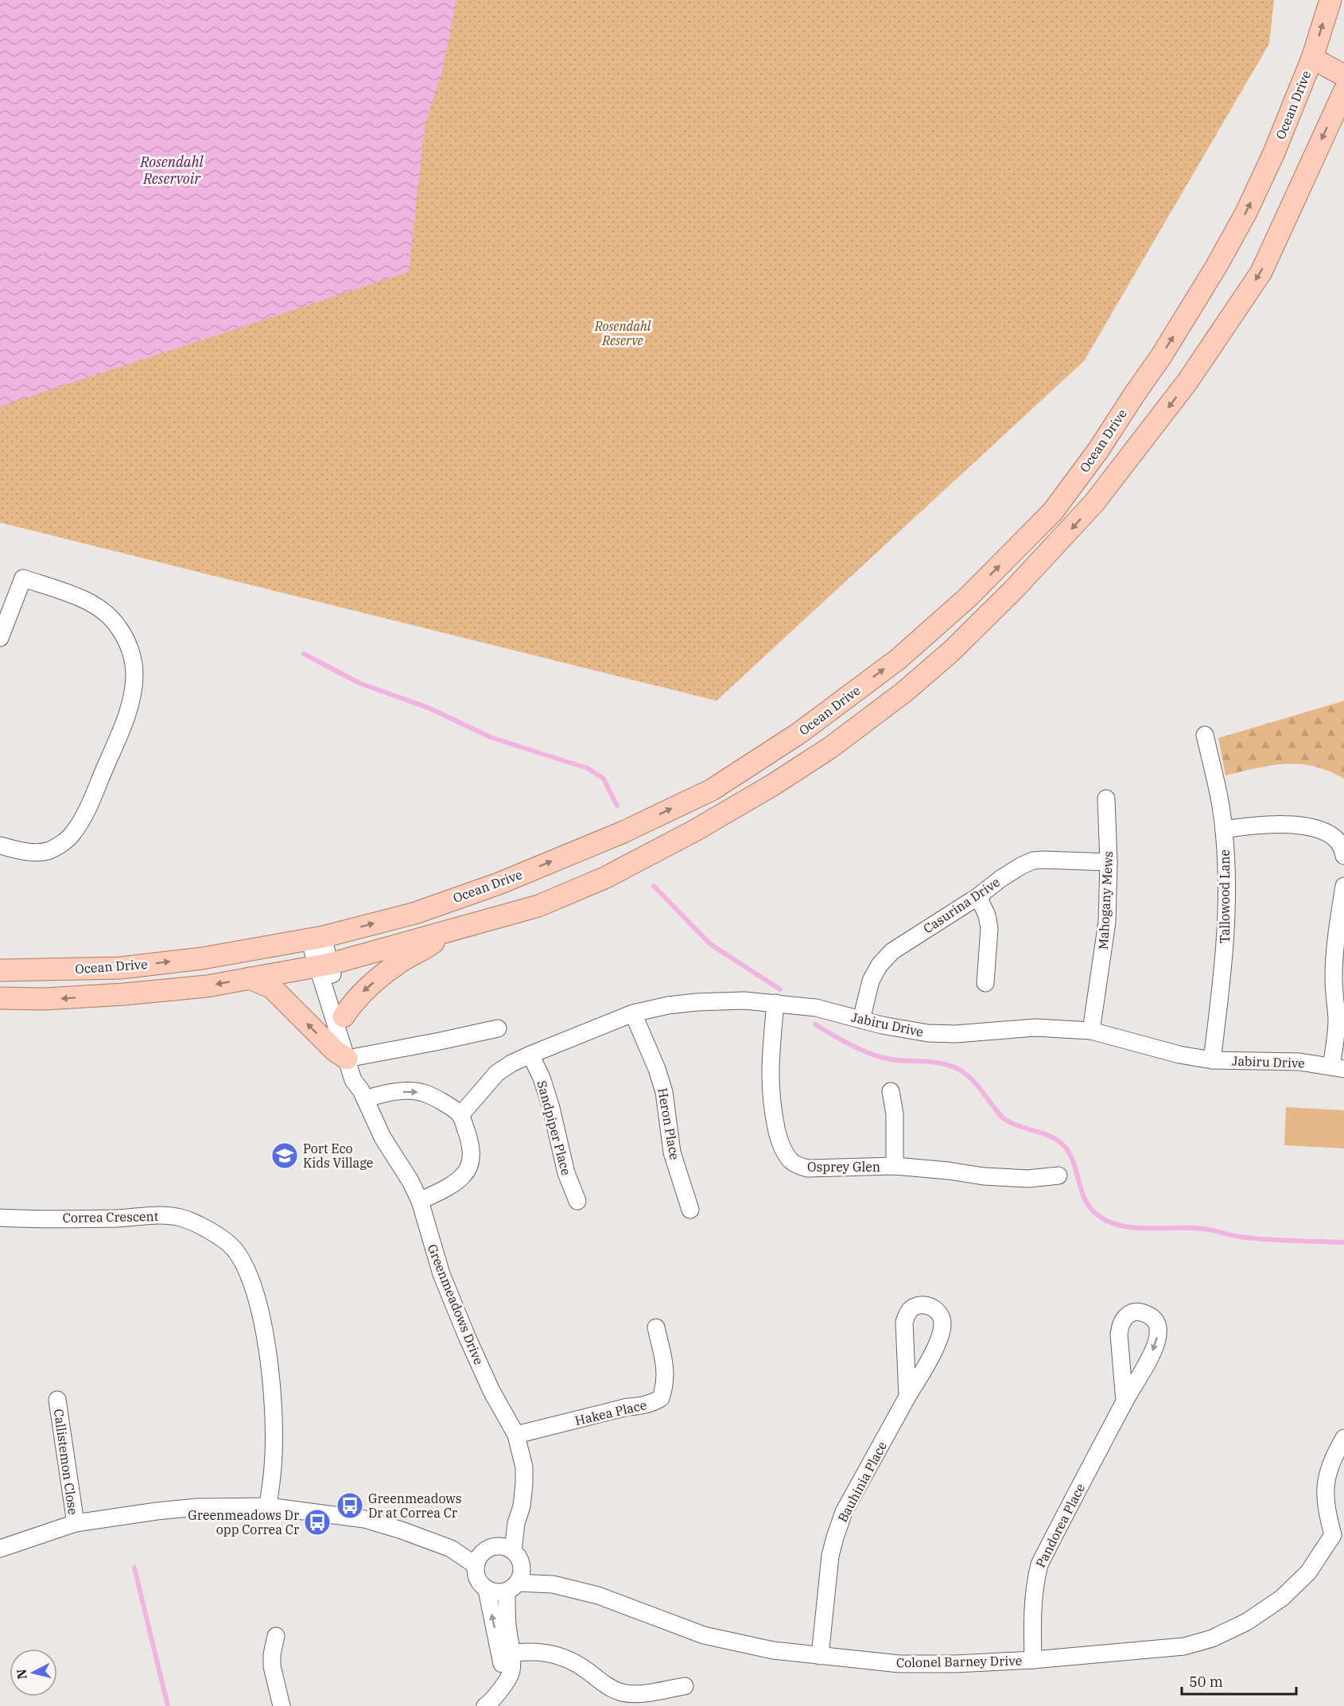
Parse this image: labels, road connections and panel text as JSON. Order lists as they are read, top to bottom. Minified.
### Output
{"streets":{"main road":["Ocean Drive"],"street":["Tallowood Lane","Mahogany Mews","Casurina Drive","Jabiru Drive","Heron Place","Sandpiper Place","Osprey Glen","Correa Crescent","Greenmeadows Drive","Hakea Place","Callistemon Close","Bauhinia Place","Pandorea Place","Colonel Barney Drive"]},"crossings":[["Ocean Drive","Greenmeadows Drive"],["Tallowood Lane","Jabiru Drive"],["Mahogany Mews","Casurina Drive"],["Mahogany Mews","Jabiru Drive"],["Casurina Drive","Jabiru Drive"],["Jabiru Drive","Heron Place"],["Jabiru Drive","Sandpiper Place"],["Jabiru Drive","Osprey Glen"],["Greenmeadows Drive","Hakea Place"],["Greenmeadows Drive","Colonel Barney Drive"],["Bauhinia Place","Colonel Barney Drive"],["Pandorea Place","Colonel Barney Drive"]],"water":["Rosendahl Reservoir"],"parks":["Rosendahl Reserve"],"places":{"school or university":["Port Eco Kids Village"],"bus stop":["Greenmeadows Dr at Correa Cr","Greenmeadows Dr opp Correa Cr"]},"scale_bar":"50 m","north":"left"}
